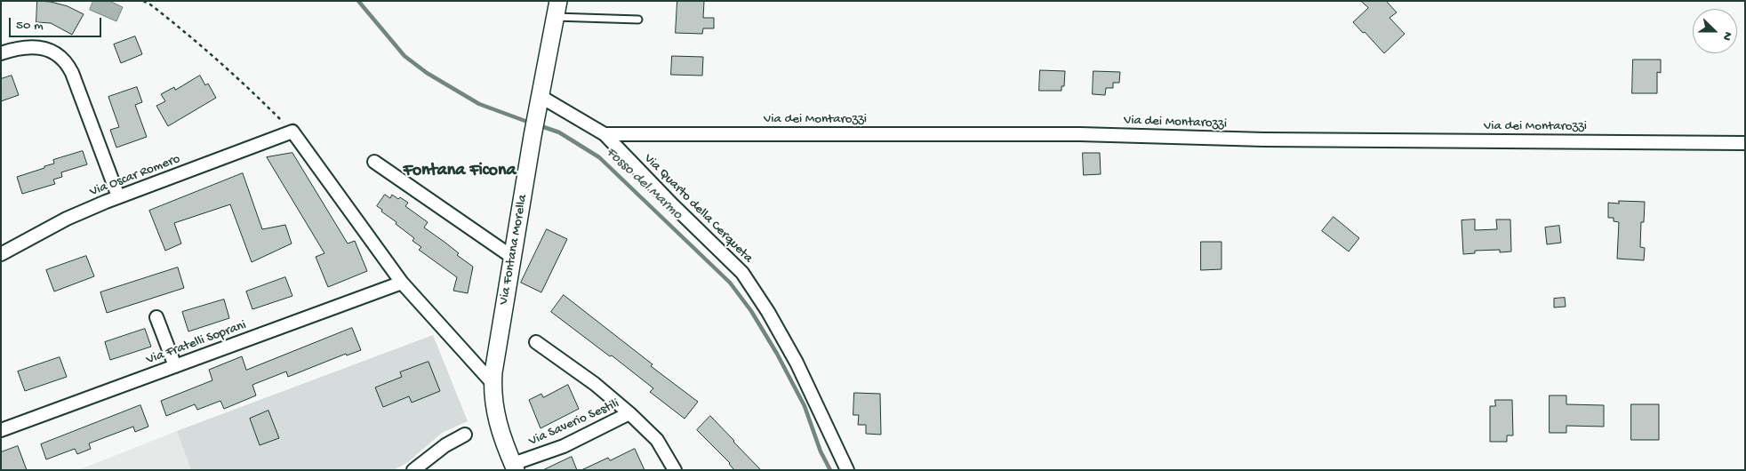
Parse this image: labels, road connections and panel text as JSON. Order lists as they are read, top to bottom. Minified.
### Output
{"streets":{"street":["Via dei Montarozzi","Via Oscar Romero","Via Quarto della Cerqueta","Via Fontana Morella","Via Fratelli Soprani","Via Saverio Sestili"]},"crossings":[["Via dei Montarozzi","Via Quarto della Cerqueta"],["Via Quarto della Cerqueta","Via Fontana Morella"],["Via Fontana Morella","Via Saverio Sestili"]],"districts":["Fontana Ficona"],"water":["Fosso del Marmo"],"scale_bar":"50 m","north":"right"}
